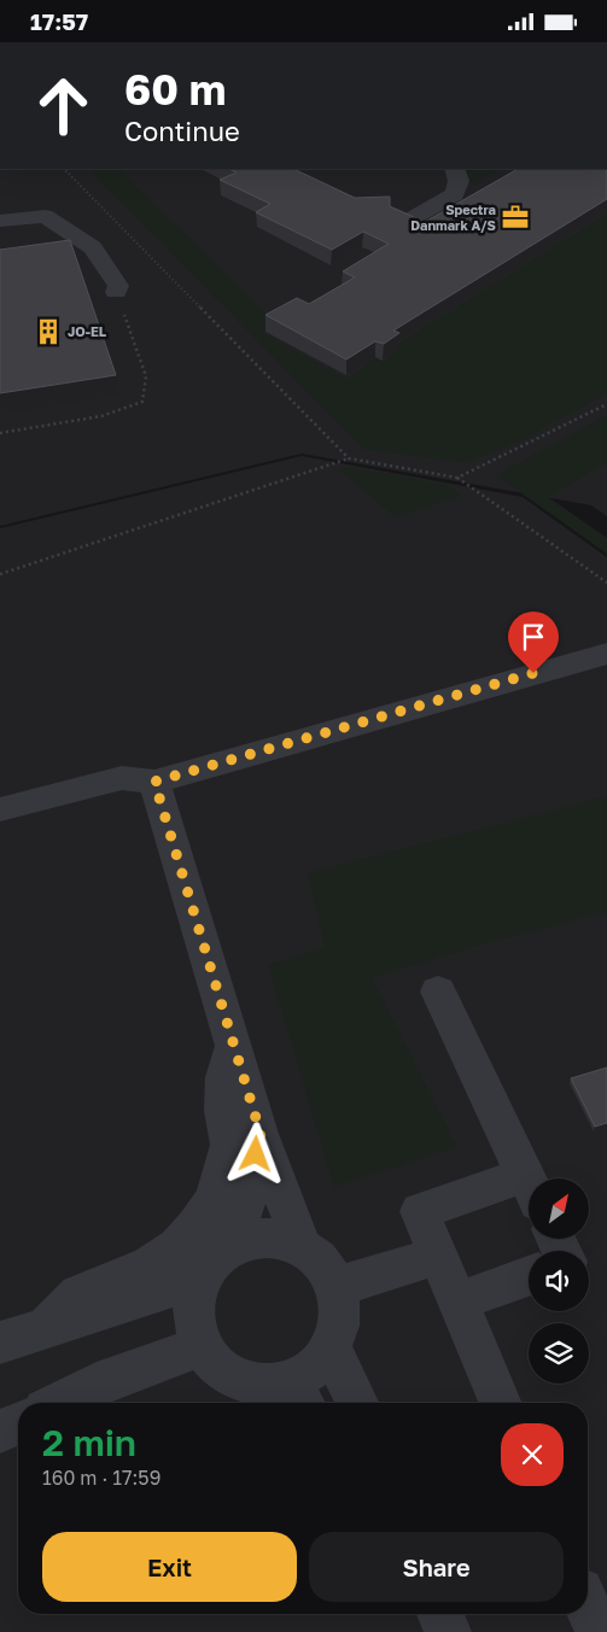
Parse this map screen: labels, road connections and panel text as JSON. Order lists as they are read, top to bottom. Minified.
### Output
{"places":{"office":["Spectra Danmark A/S"],"building":["JO-EL"]},"north":"top right","page":{"status":"17:57","turn":["60 m","Continue"],"heading":["2 min","160 m · 17:59"],"buttons":["Exit","Share"]}}
